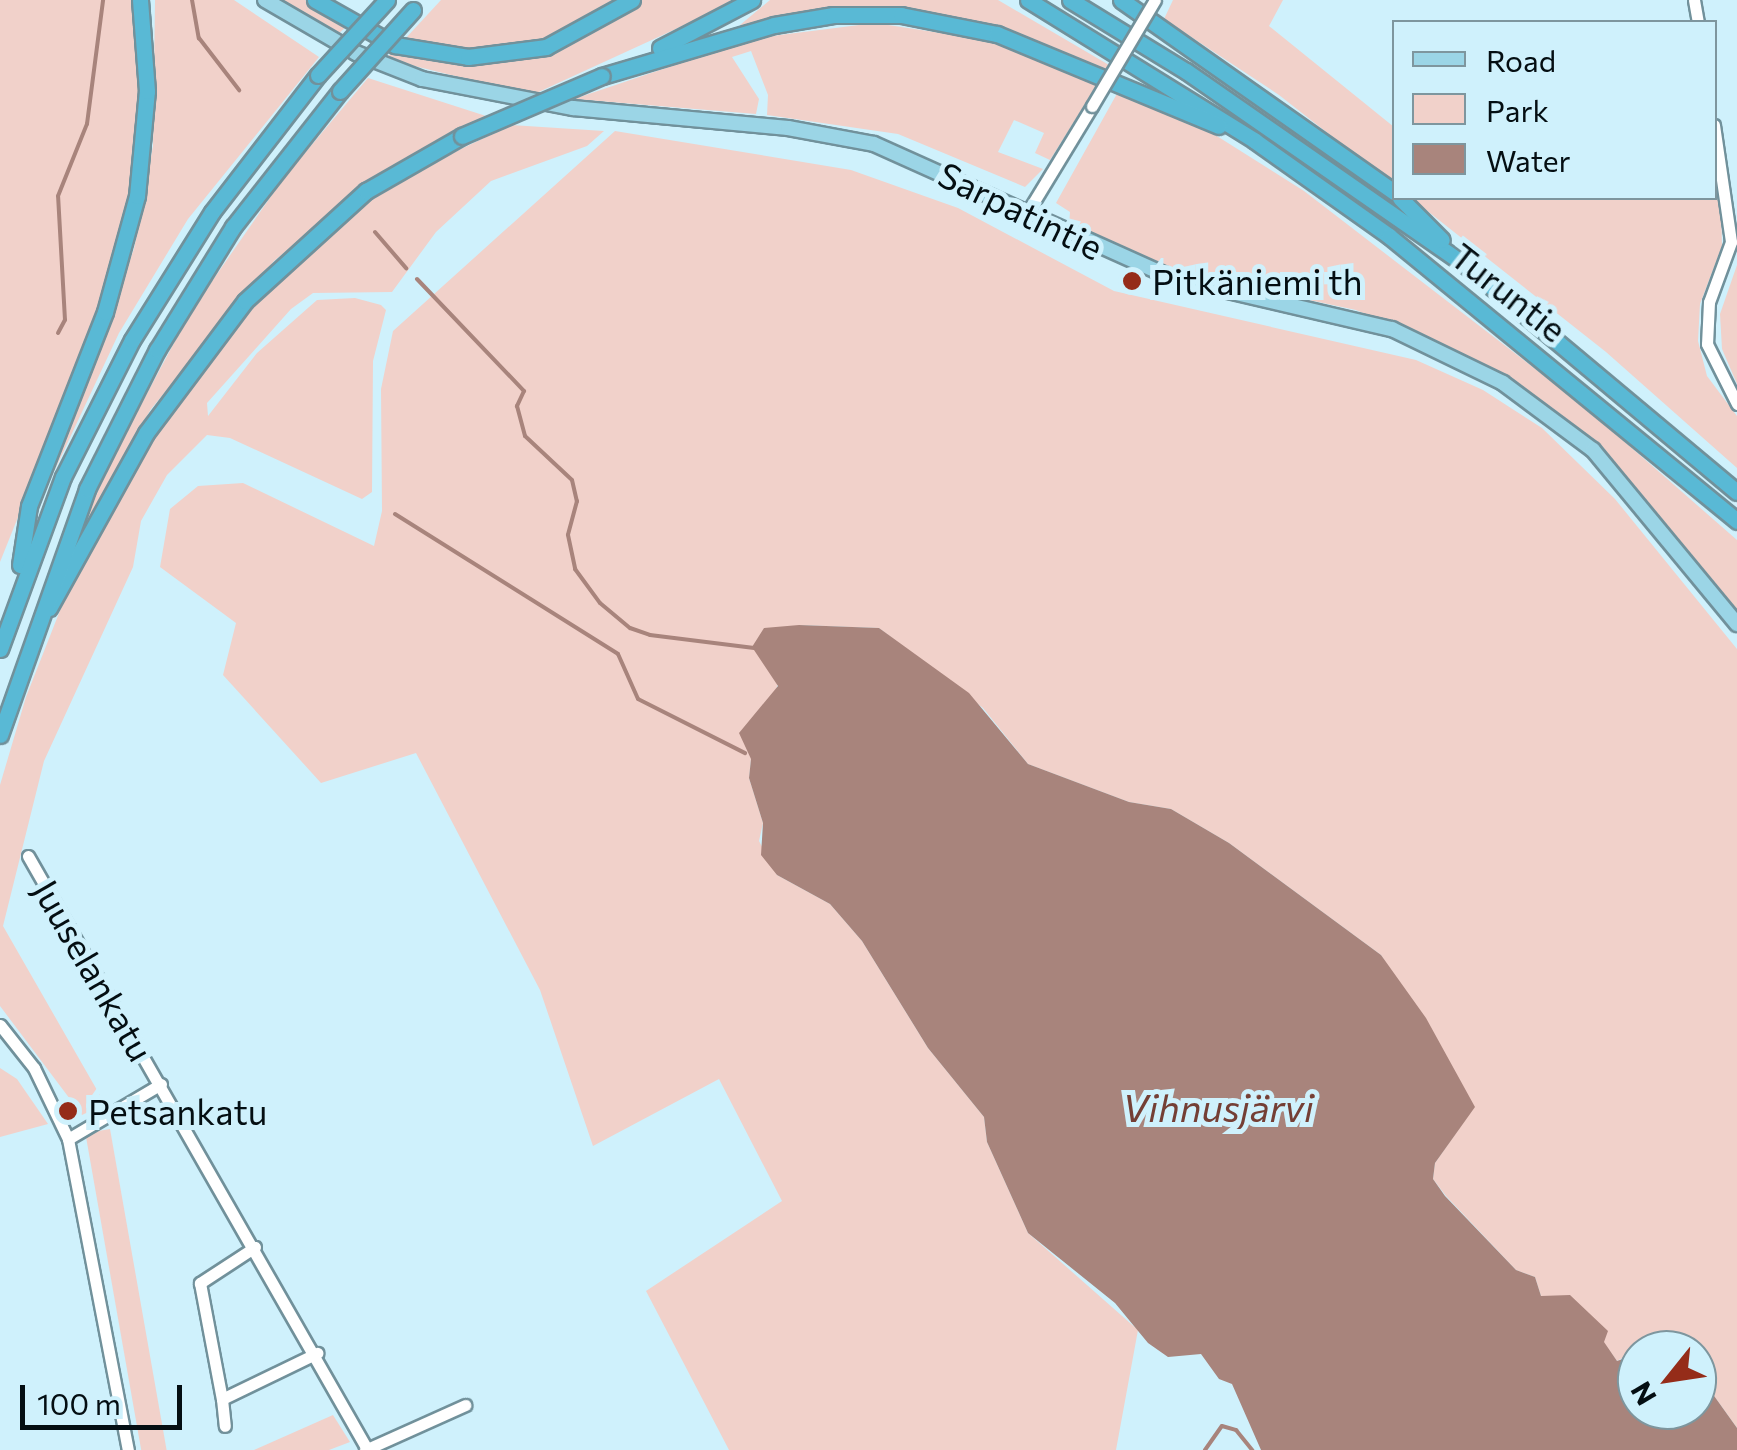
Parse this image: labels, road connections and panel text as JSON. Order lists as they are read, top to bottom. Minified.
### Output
{"streets":{"highway":["Turuntie"],"main road":["Sarpatintie"],"street":["Juuselankatu"]},"water":["Vihnusjärvi"],"places":["Pitkäniemi th","Petsankatu"],"legend":["Road","Park","Water"],"scale_bar":"100 m","north":"bottom left"}
